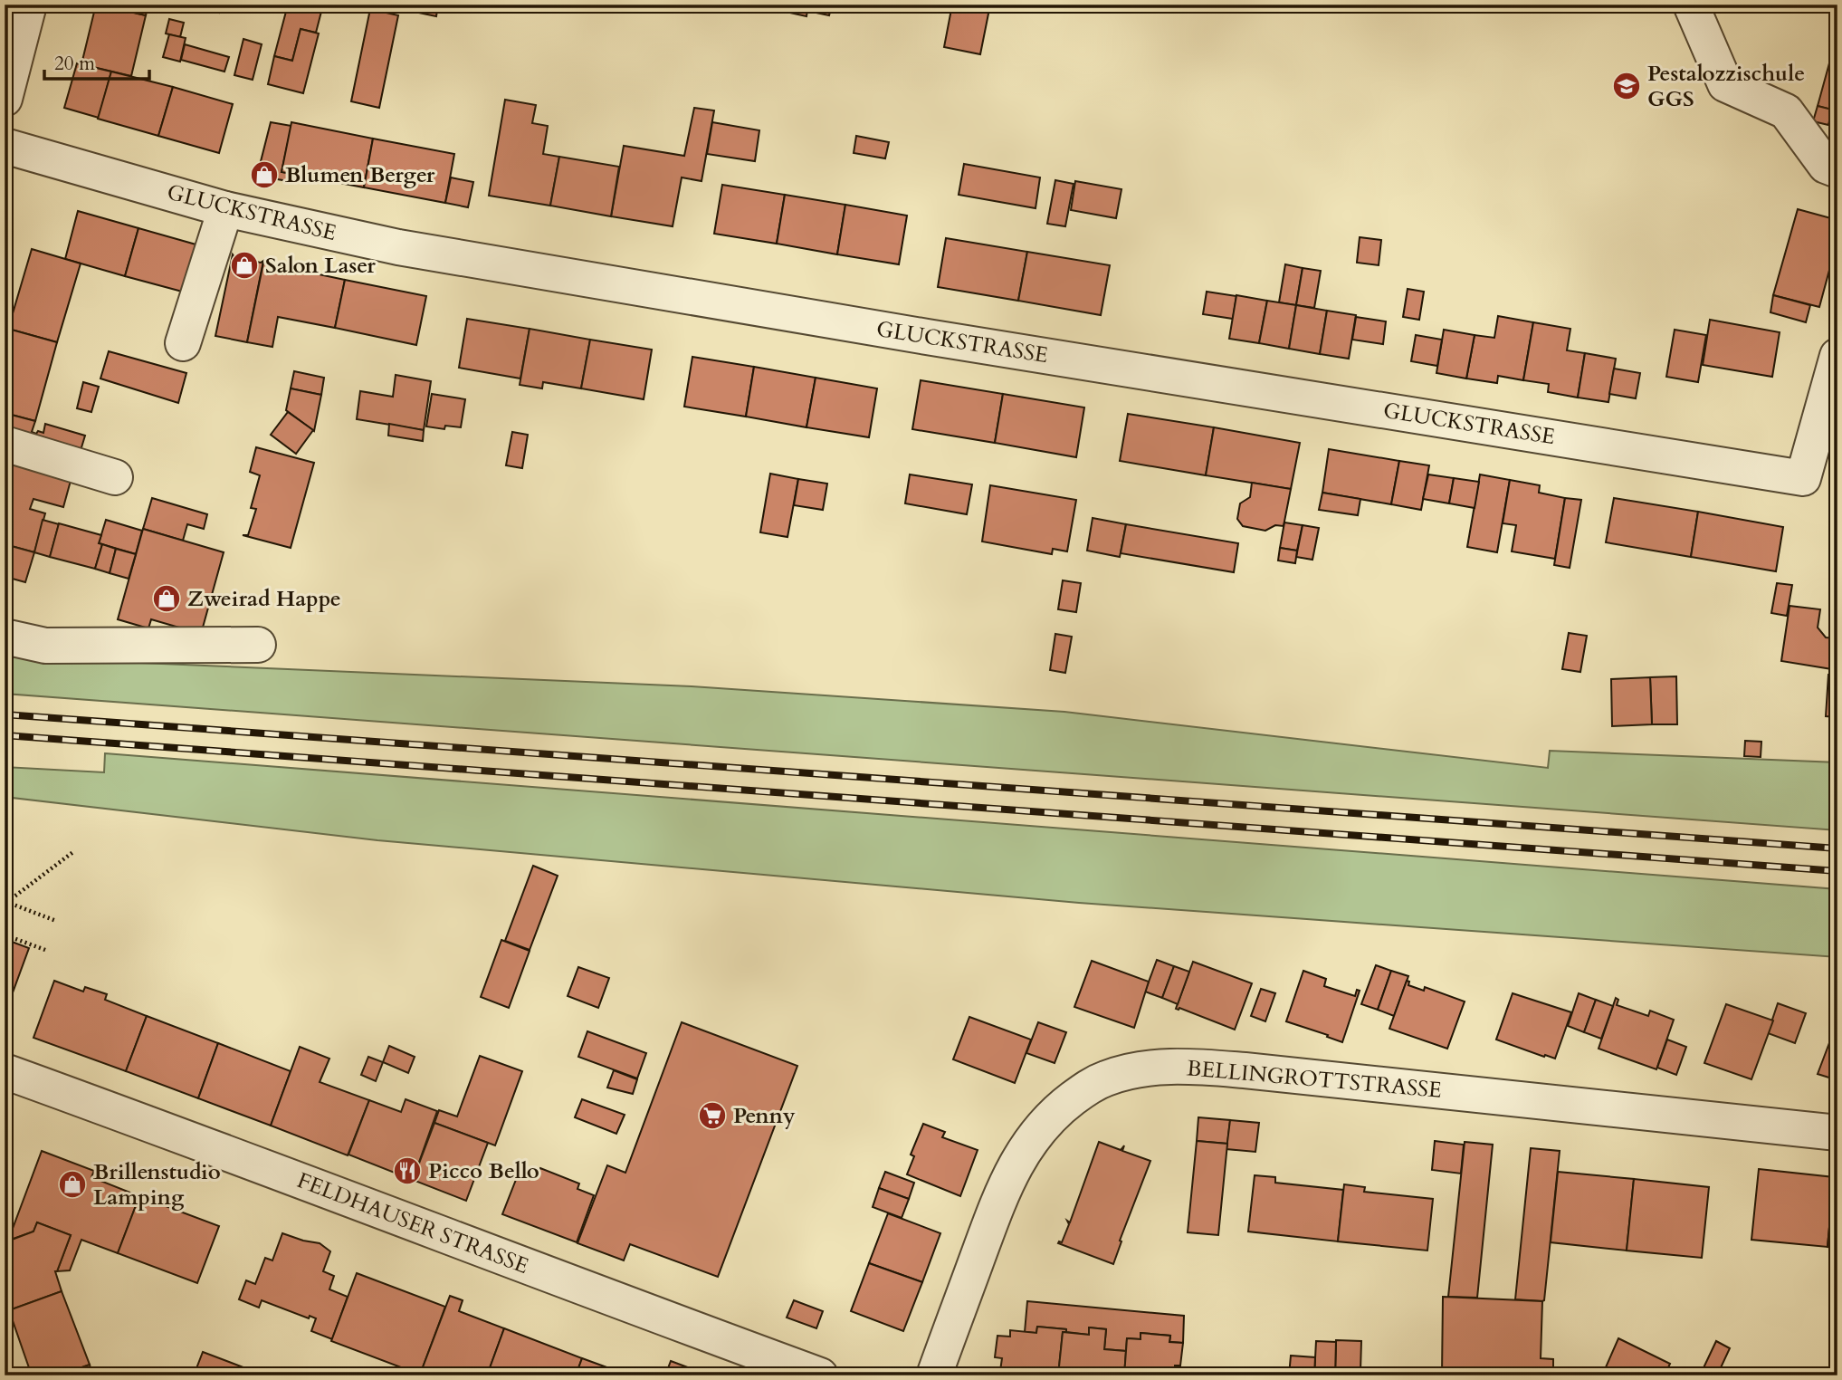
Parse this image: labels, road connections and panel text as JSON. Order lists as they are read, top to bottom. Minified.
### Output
{"streets":{"street":["GLUCKSTRASSE","BELLINGROTTSTRASSE","FELDHAUSER STRASSE"]},"places":{"school or university":["Pestalozzischule GGS"],"shop":["Blumen Berger","Salon Laser","Zweirad Happe","Brillenstudio Lamping"],"supermarket":["Penny"],"restaurant":["Picco Bello"]},"scale_bar":"20 m"}
